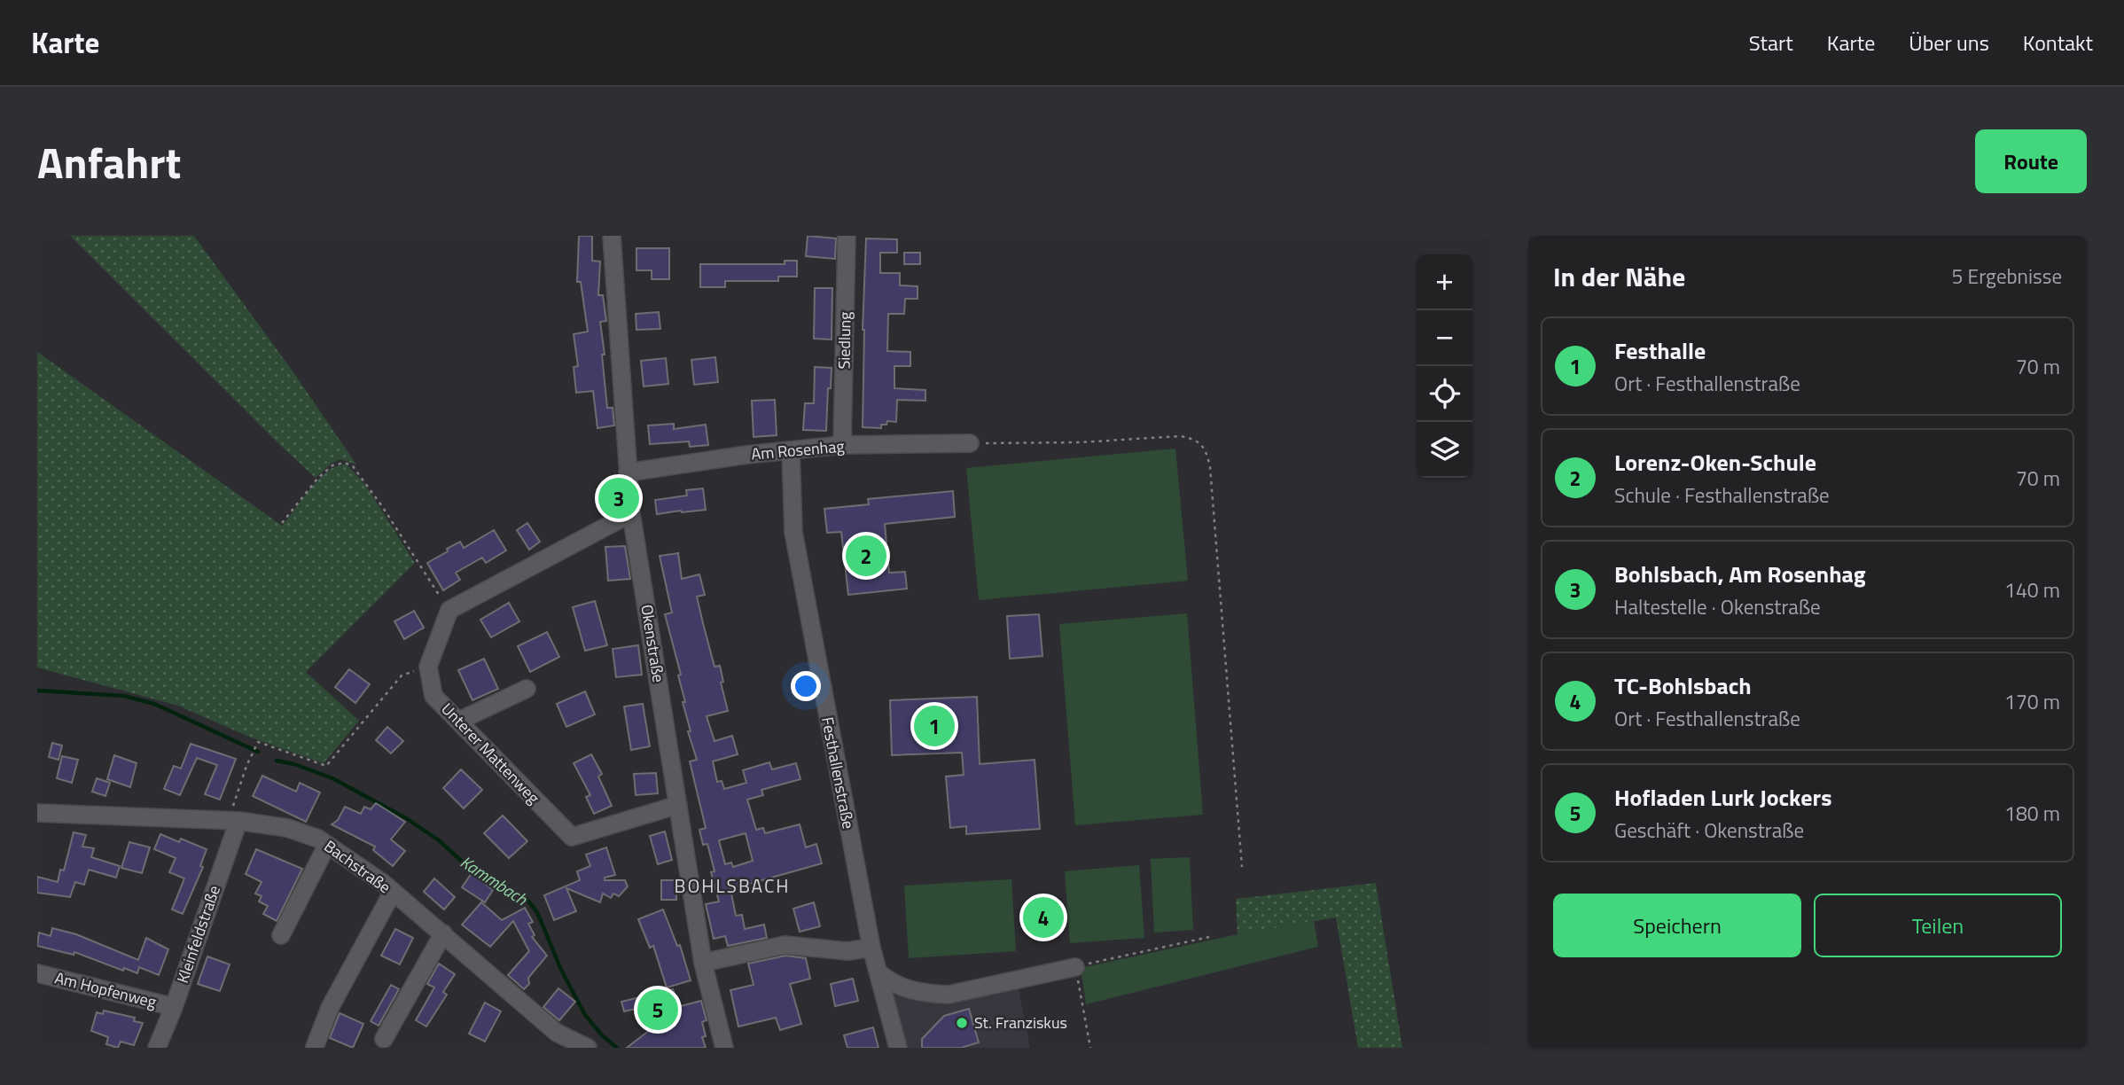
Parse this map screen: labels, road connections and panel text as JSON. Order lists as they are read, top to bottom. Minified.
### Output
{"streets":{"street":["Siedlung","Am Rosenhag","Okenstraße","Unterer Mattenweg","Festhallenstraße","Bachstraße","Kleinfeldstraße","Am Hopfenweg"]},"crossings":[["Siedlung","Am Rosenhag"],["Am Rosenhag","Okenstraße"],["Am Rosenhag","Festhallenstraße"],["Okenstraße","Unterer Mattenweg"],["Bachstraße","Kleinfeldstraße"],["Kleinfeldstraße","Am Hopfenweg"]],"districts":["BOHLSBACH"],"water":["Kammbach"],"places":["St. Franziskus"],"page":{"header":"Karte","nav":["Start","Karte","Über uns","Kontakt"],"title":"Anfahrt","buttons":["Route",["Speichern","Teilen"]],"heading":["In der Nähe","5 Ergebnisse"],"map_buttons":["+","−"],"list":[{"mark":"1","name":"Festhalle","note":"Ort · Festhallenstraße","value":"70 m"},{"mark":"2","name":"Lorenz-Oken-Schule","note":"Schule · Festhallenstraße","value":"70 m"},{"mark":"3","name":"Bohlsbach, Am Rosenhag","note":"Haltestelle · Okenstraße","value":"140 m"},{"mark":"4","name":"TC-Bohlsbach","note":"Ort · Festhallenstraße","value":"170 m"},{"mark":"5","name":"Hofladen Lurk Jockers","note":"Geschäft · Okenstraße","value":"180 m"}],"pins":["3","2","1","4","5"]}}
